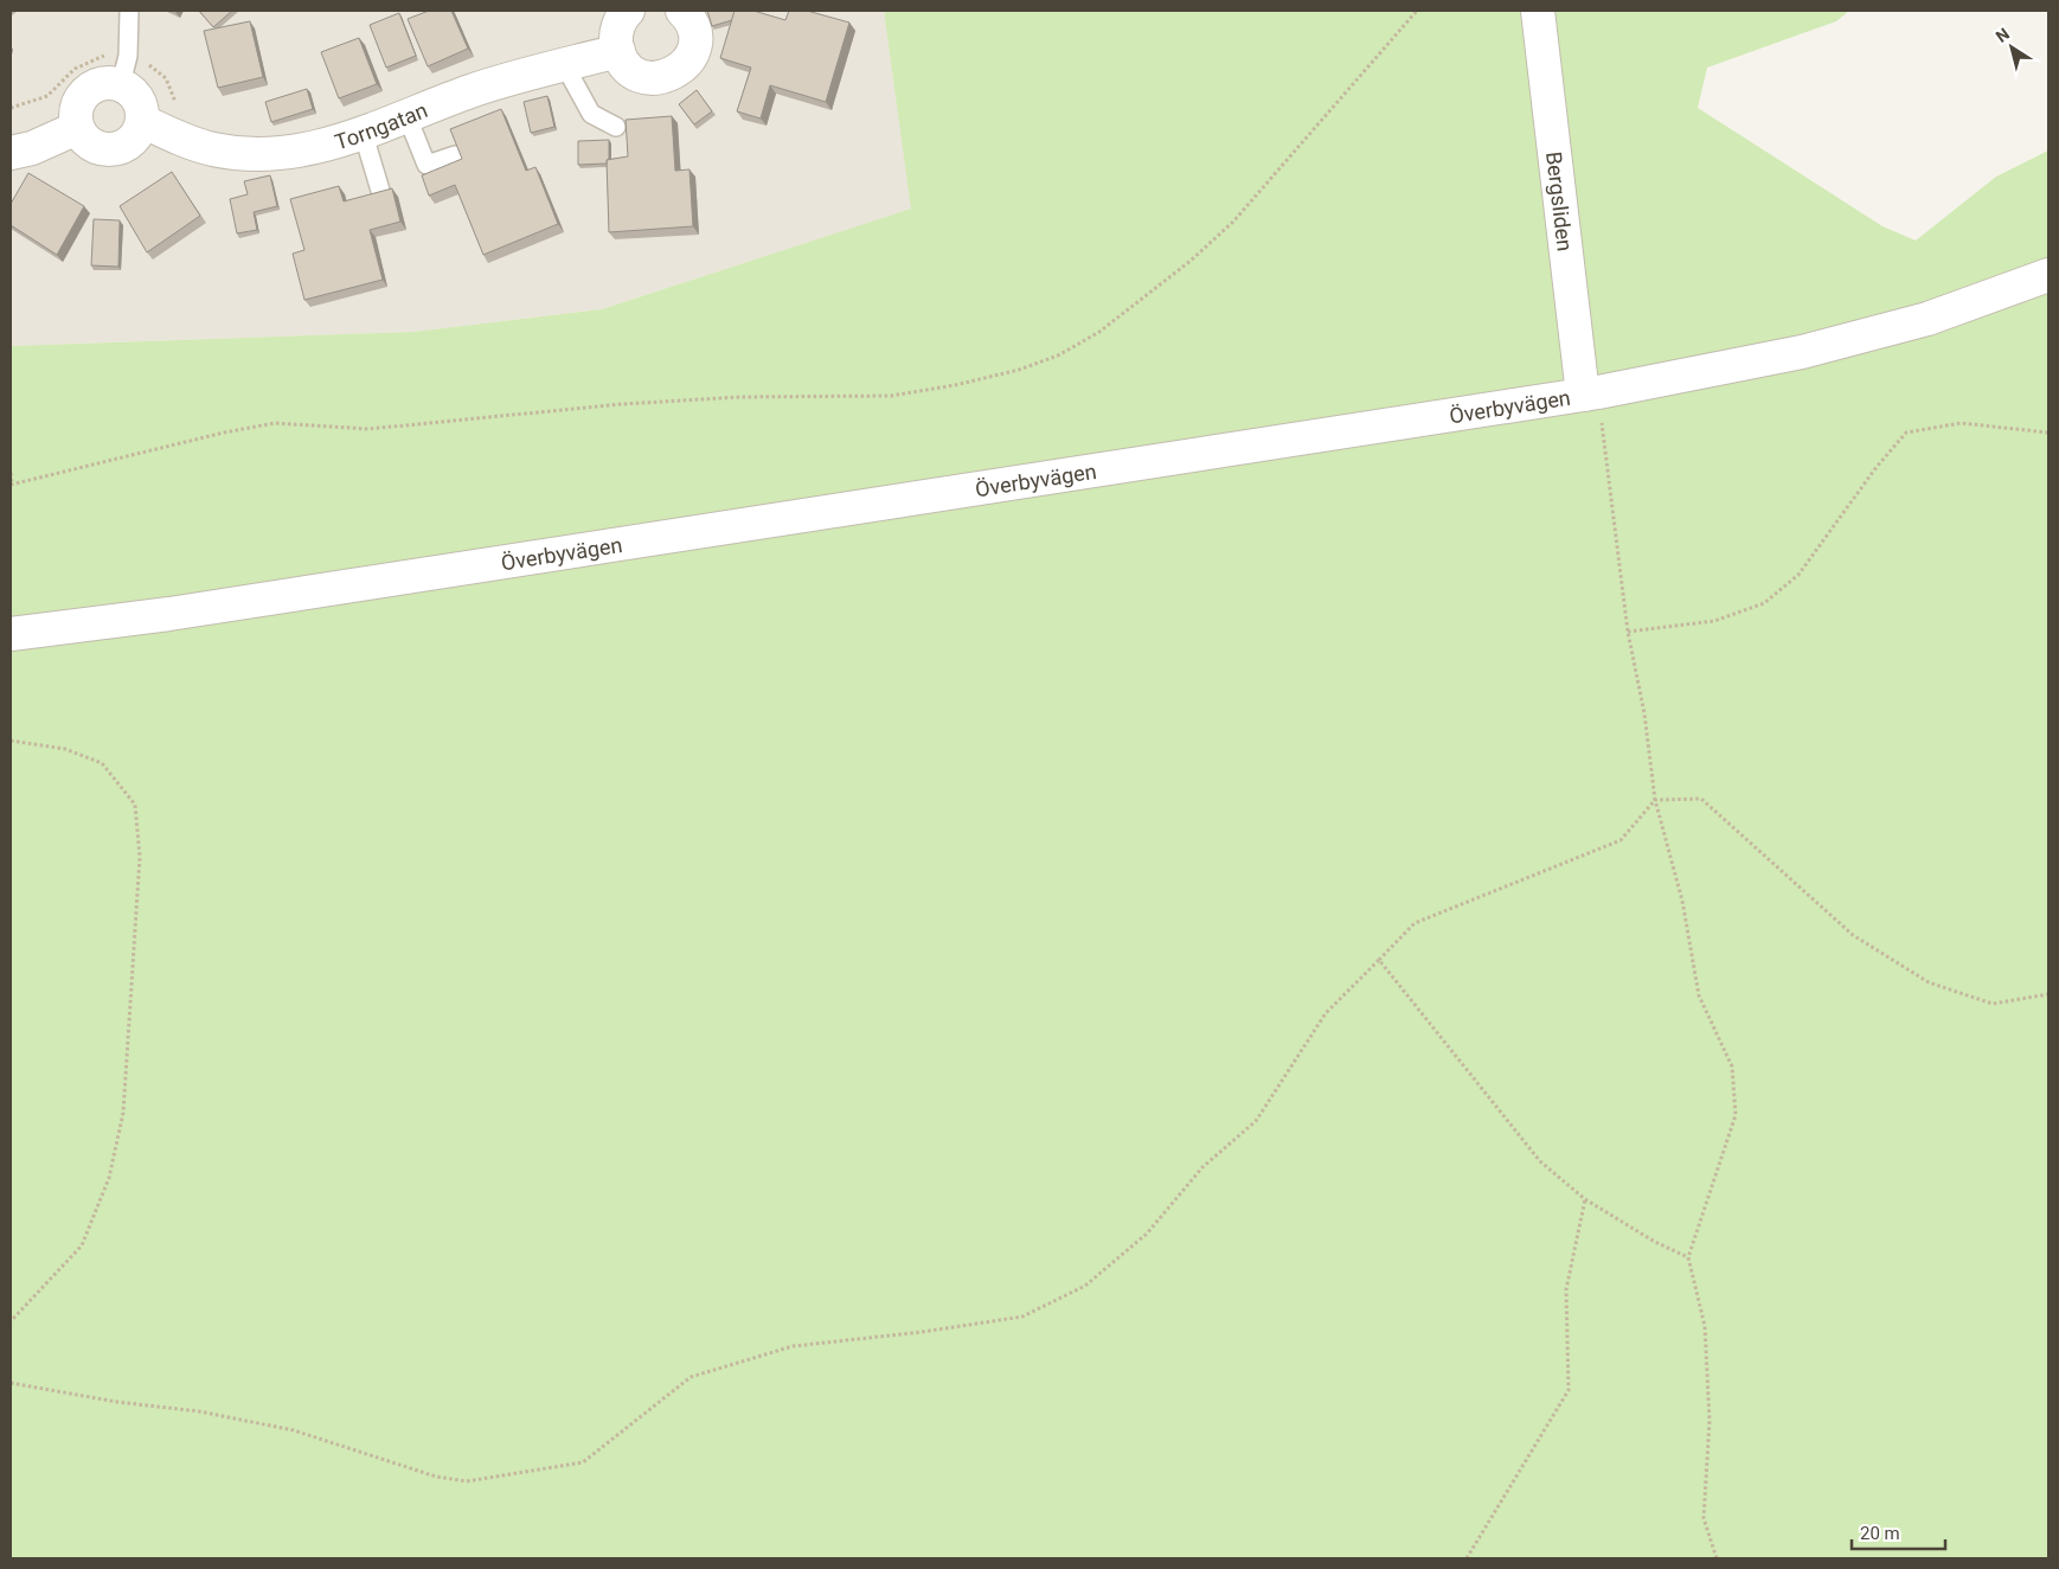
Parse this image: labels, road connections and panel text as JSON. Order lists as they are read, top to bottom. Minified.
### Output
{"streets":{"street":["Torngatan","Bergsliden","Överbyvägen"]},"crossings":[["Bergsliden","Överbyvägen"]],"scale_bar":"20 m","north":"top left"}
